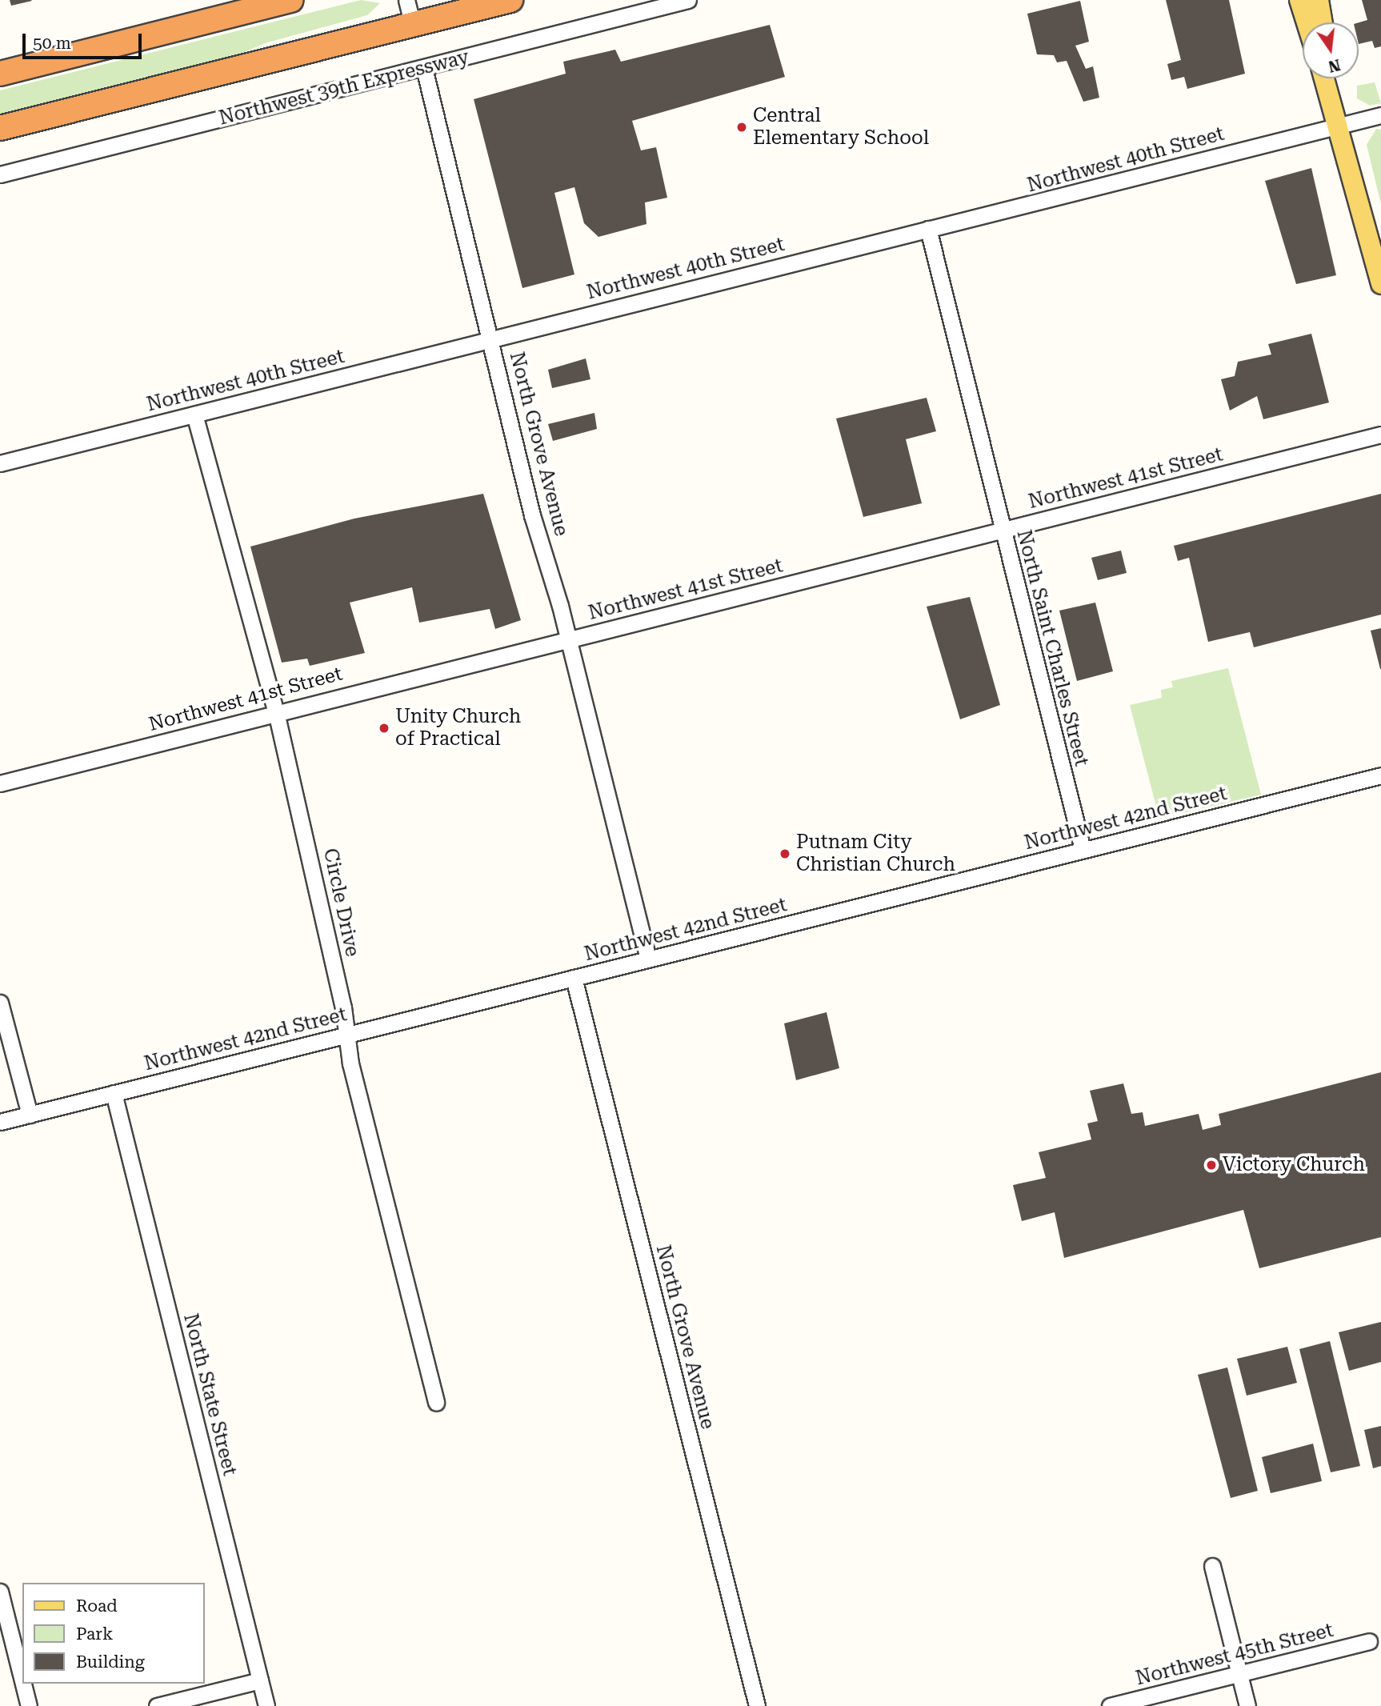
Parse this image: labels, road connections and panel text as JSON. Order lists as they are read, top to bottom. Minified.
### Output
{"streets":{"street":["Northwest 39th Expressway","Northwest 40th Street","North Grove Avenue","Northwest 41st Street","North Saint Charles Street","Northwest 42nd Street","Circle Drive","North State Street","Northwest 45th Street"]},"crossings":[["Northwest 39th Expressway","North Grove Avenue"],["Northwest 40th Street","North Grove Avenue"],["Northwest 40th Street","North Saint Charles Street"],["Northwest 40th Street","Circle Drive"],["North Grove Avenue","Northwest 41st Street"],["North Grove Avenue","Northwest 42nd Street"],["Northwest 41st Street","North Saint Charles Street"],["Northwest 41st Street","Circle Drive"],["North Saint Charles Street","Northwest 42nd Street"],["Northwest 42nd Street","Circle Drive"],["Northwest 42nd Street","North State Street"]],"places":["Central Elementary School","Unity Church of Practical","Putnam City Christian Church","Victory Church"],"legend":["Road","Park","Building"],"scale_bar":"50 m","north":"bottom"}
